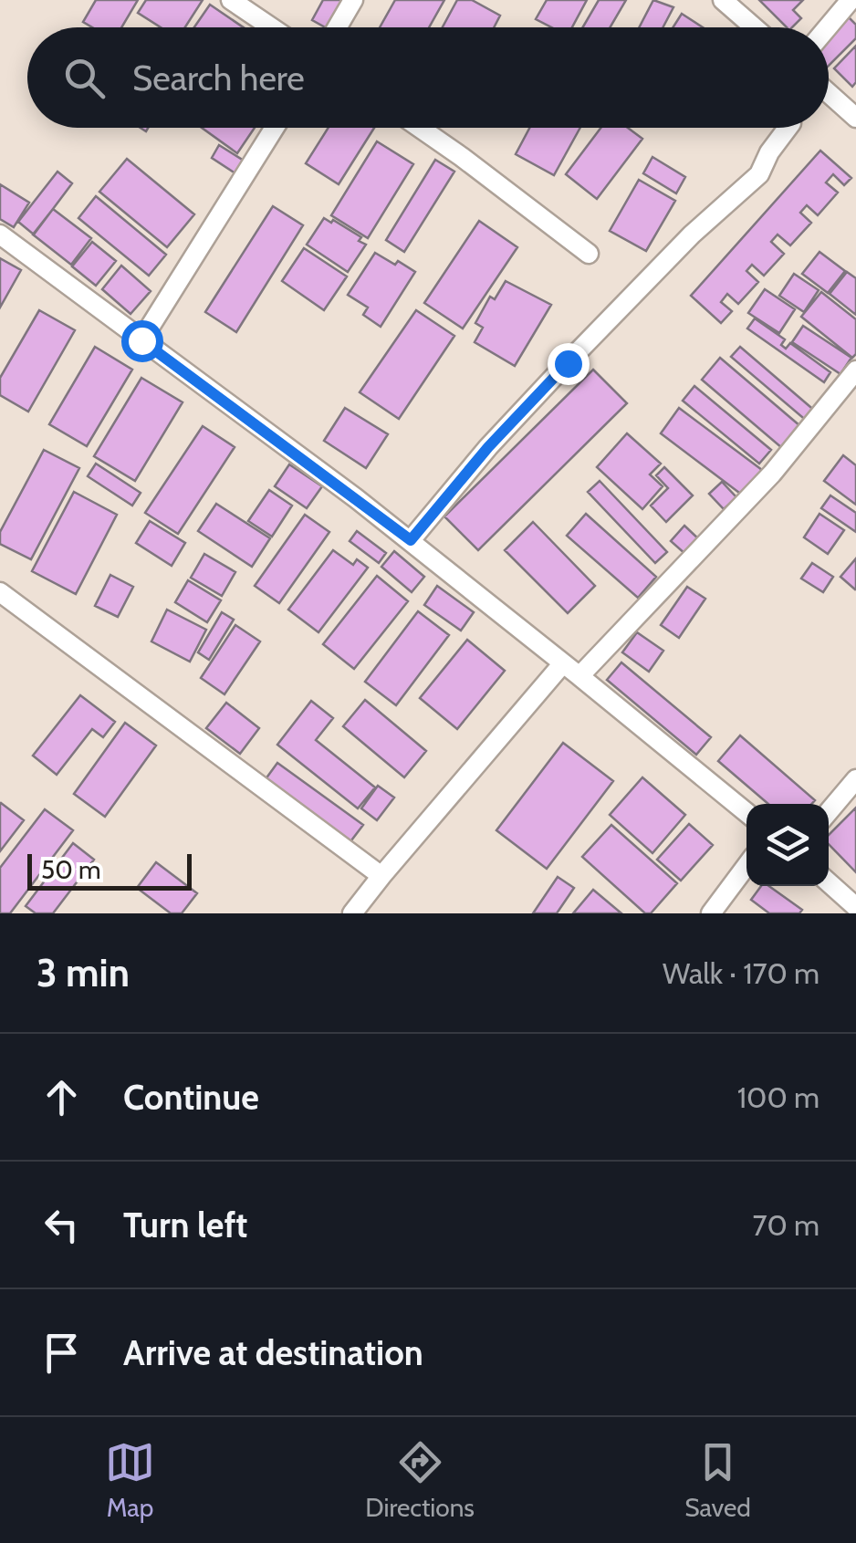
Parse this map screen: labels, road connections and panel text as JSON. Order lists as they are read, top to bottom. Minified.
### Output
{"scale_bar":"50 m","page":{"search":"Search here","scale":"50 m","heading":["3 min","Walk · 170 m"],"list":[["Continue","100 m"],["Turn left","70 m"],"Arrive at destination"],"nav":["Map","Directions","Saved"]}}
